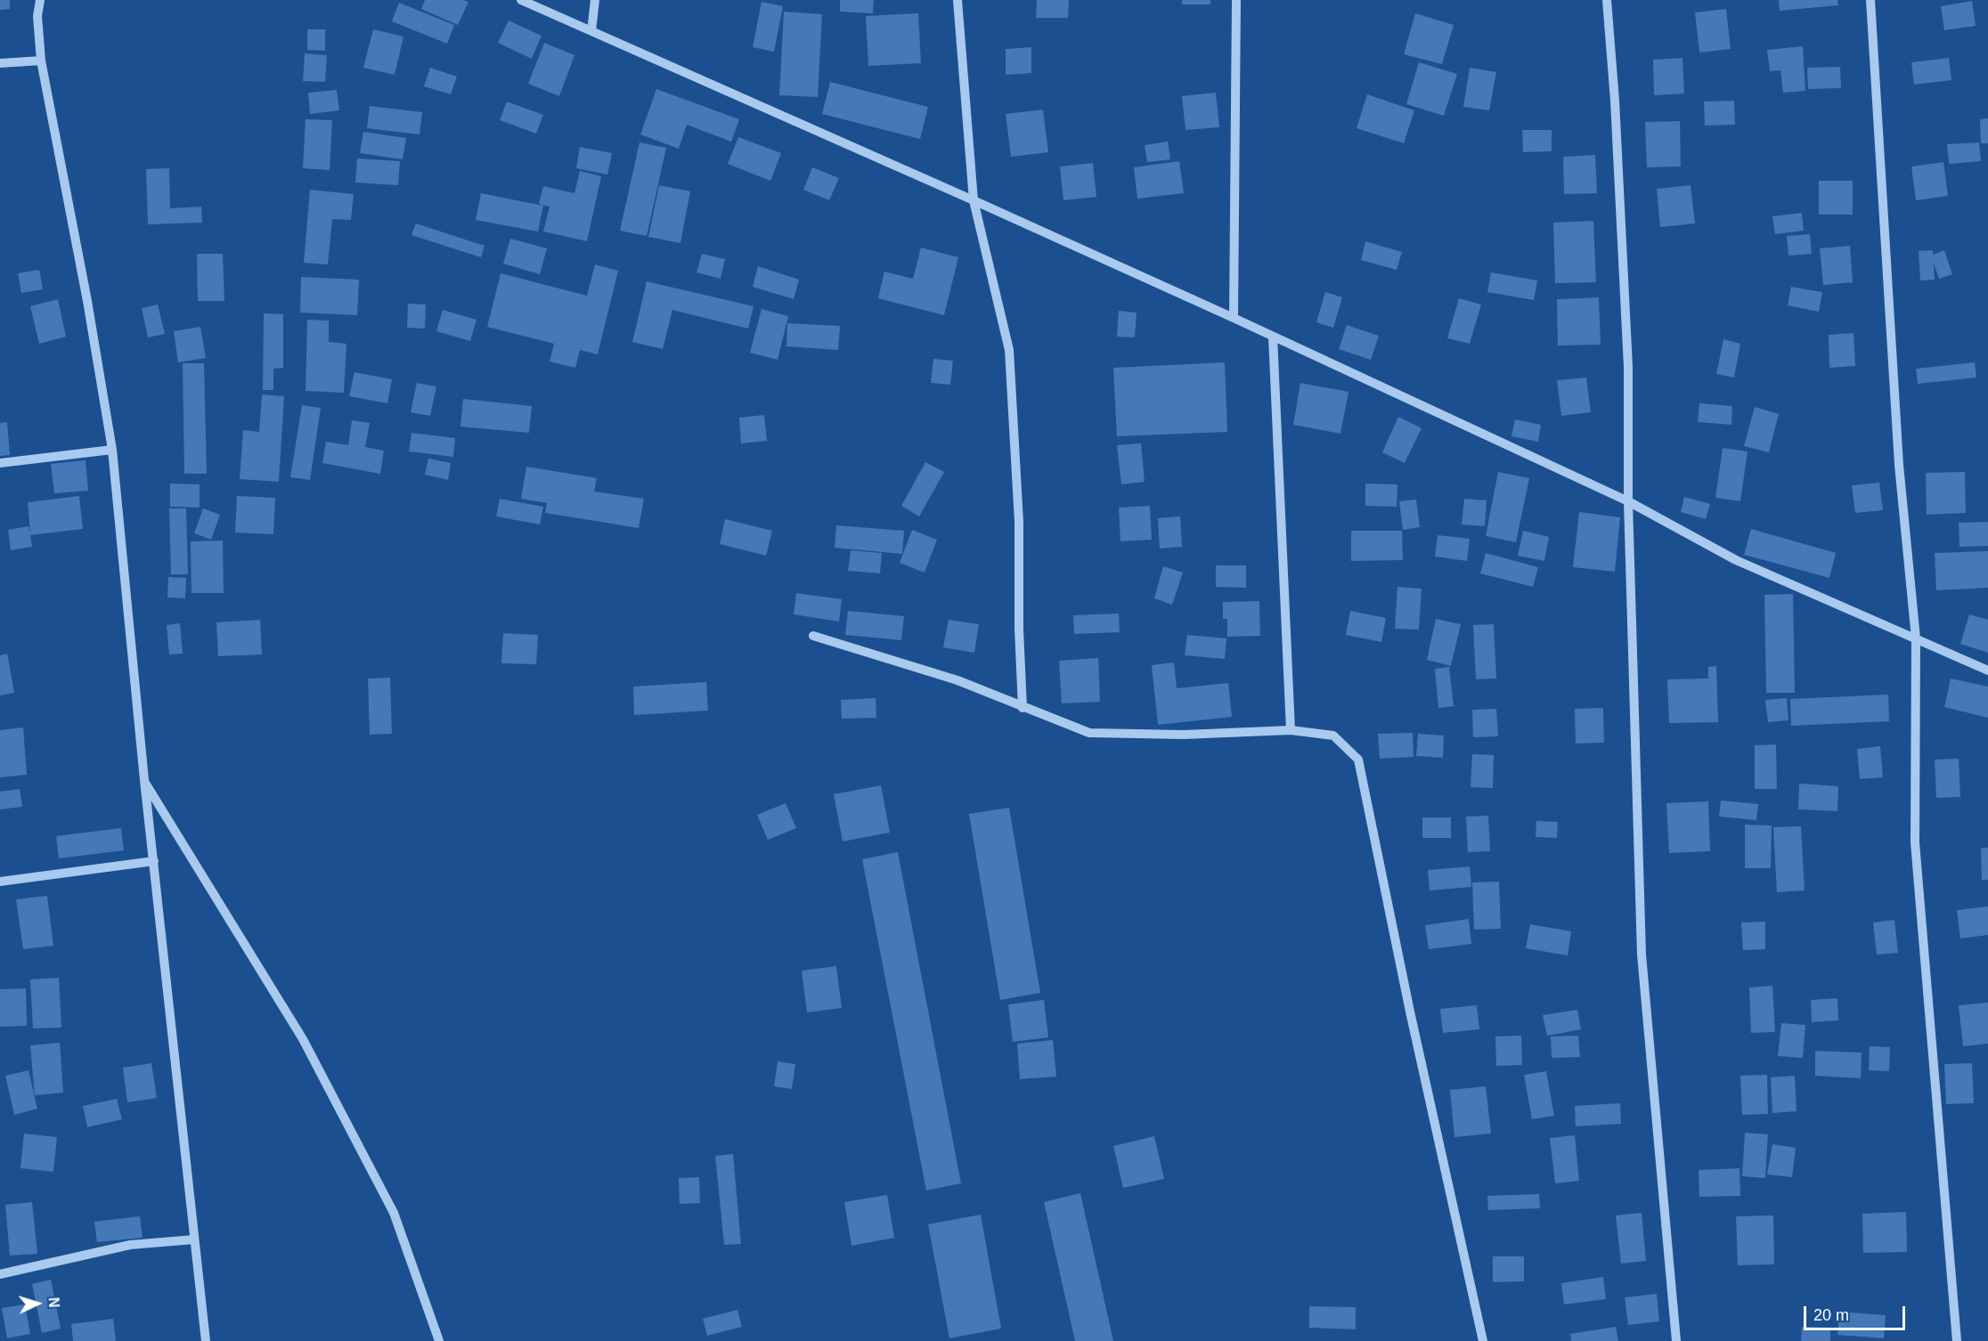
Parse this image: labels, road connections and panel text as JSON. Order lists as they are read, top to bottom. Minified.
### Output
{"scale_bar":"20 m","north":"right"}
